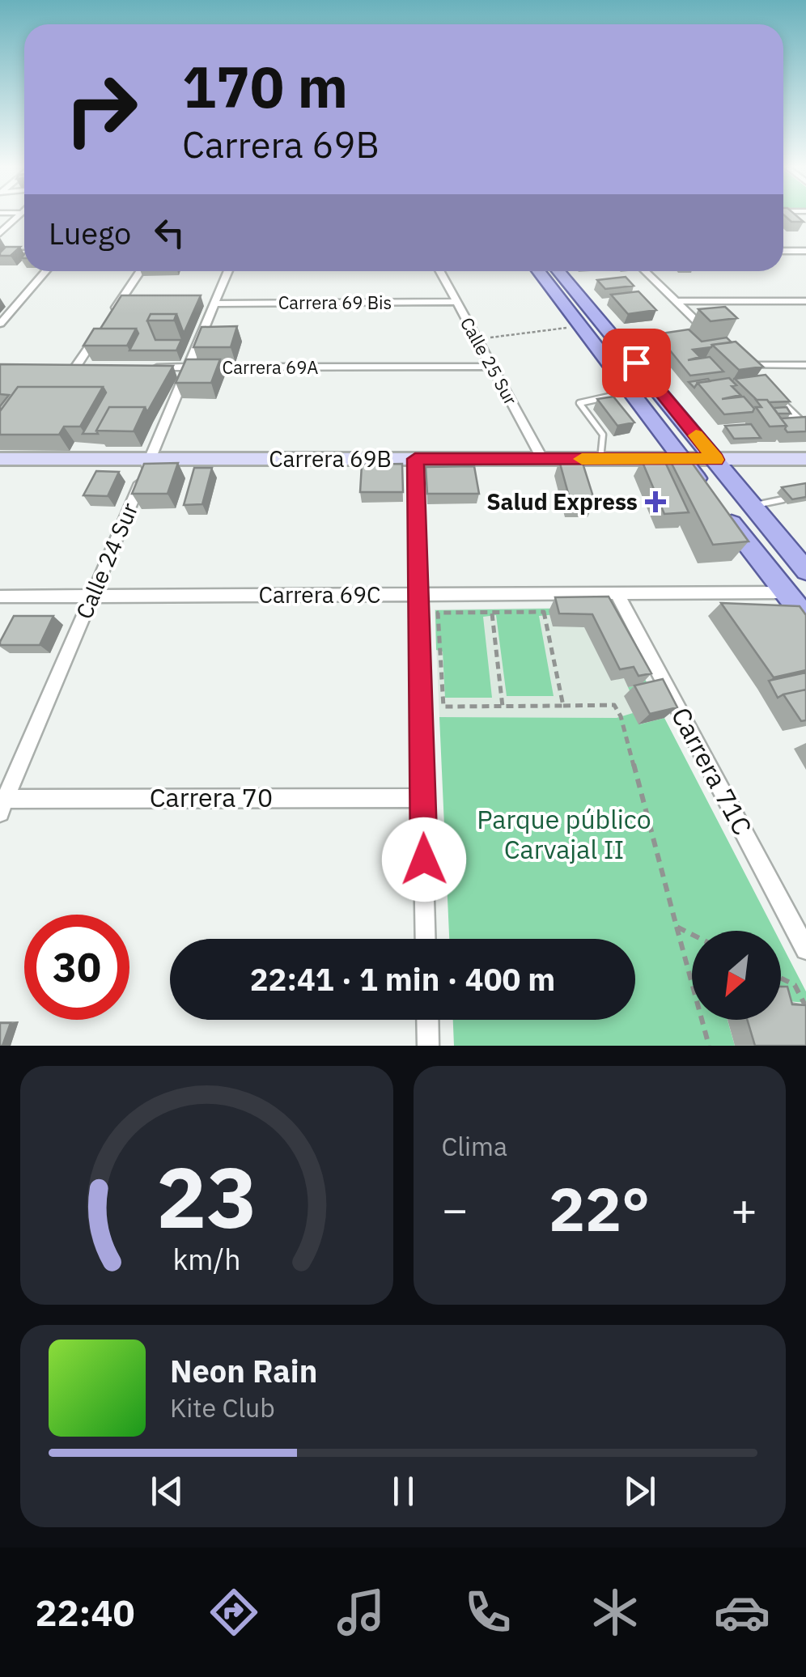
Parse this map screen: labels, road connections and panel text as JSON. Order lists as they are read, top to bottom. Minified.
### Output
{"streets":{"street":["Carrera 69 Bis","Calle 25 Sur","Carrera 69A","Carrera 69B","Calle 24 Sur","Carrera 69C","Carrera 71C","Carrera 70"]},"crossings":[["Carrera 69 Bis","Calle 25 Sur"],["Carrera 69 Bis","Calle 24 Sur"],["Calle 25 Sur","Carrera 69A"],["Calle 25 Sur","Carrera 69B"],["Carrera 69A","Calle 24 Sur"],["Carrera 69B","Calle 24 Sur"],["Calle 24 Sur","Carrera 69C"],["Calle 24 Sur","Carrera 70"],["Carrera 69C","Carrera 71C"]],"parks":["Parque público Carvajal II"],"places":{"health":["Salud Express"]},"north":"bottom left","page":{"turn":["170 m","Carrera 69B"],"then":"Luego","limit":"30","trip":"22:41 · 1 min · 400 m","tile":"Clima","heat":["−","22°","+"],"song":["Neon Rain","Kite Club"],"tabs":"22:40","gauge":["23","km/h"]}}
